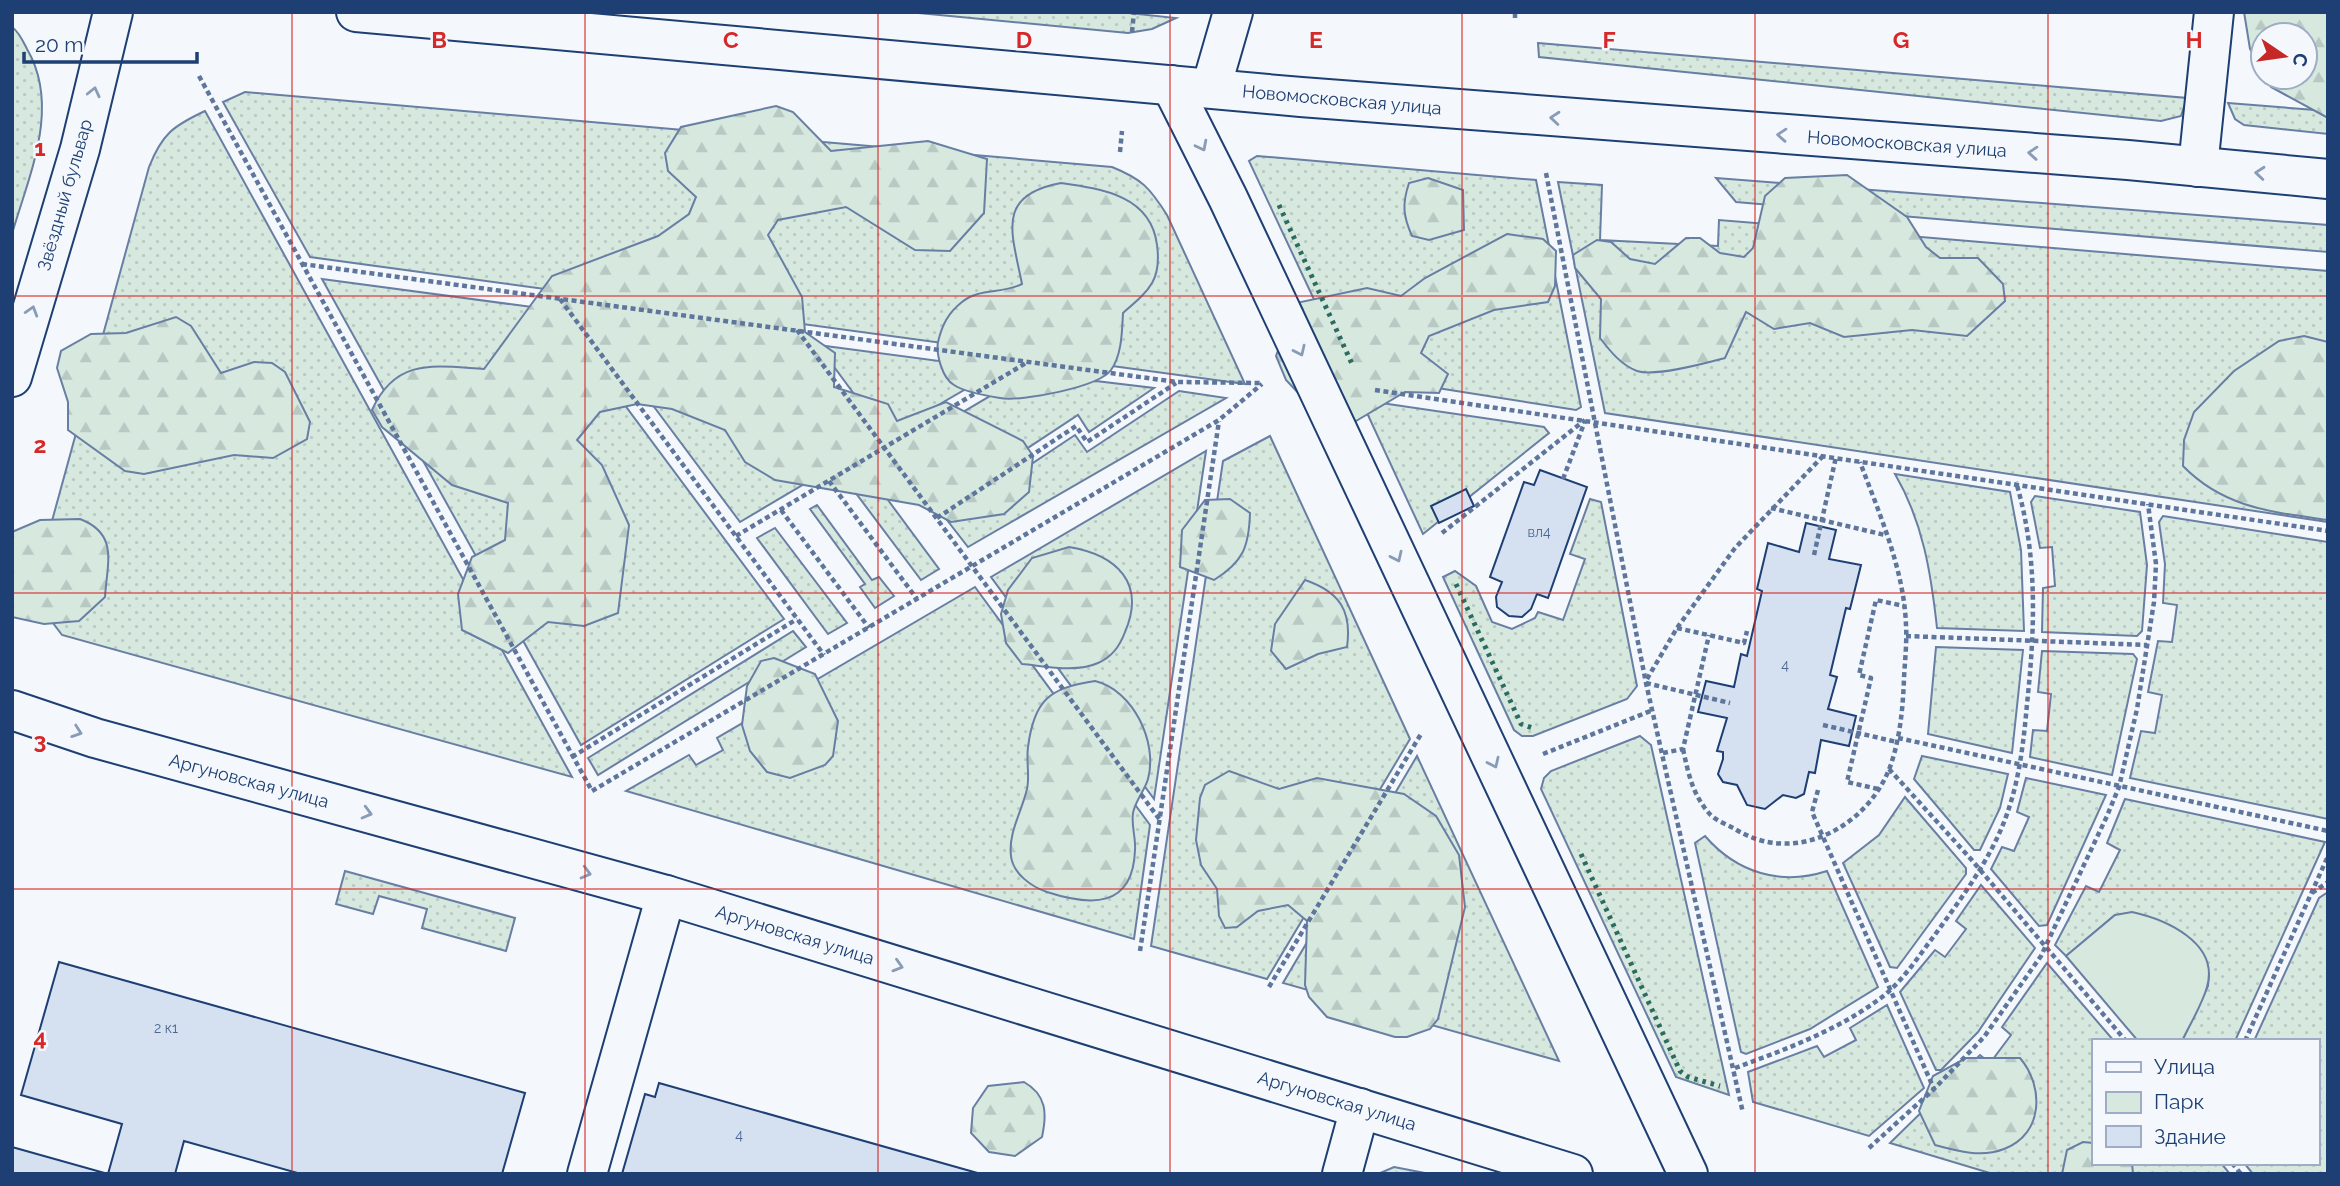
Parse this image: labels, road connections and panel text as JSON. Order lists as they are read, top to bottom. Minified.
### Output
{"streets":{"main road":["Новомосковская улица","Звёздный бульвар","Аргуновская улица"]},"one_way":["Новомосковская улица","Звёздный бульвар","Аргуновская улица"],"house_numbers":["вл4","4","2 к1","4"],"legend":["Улица","Парк","Здание"],"scale_bar":"20 m","north":"right","grid":{"columns":["B","C","D","E","F","G","H"],"rows":["1","2","3","4"]}}
